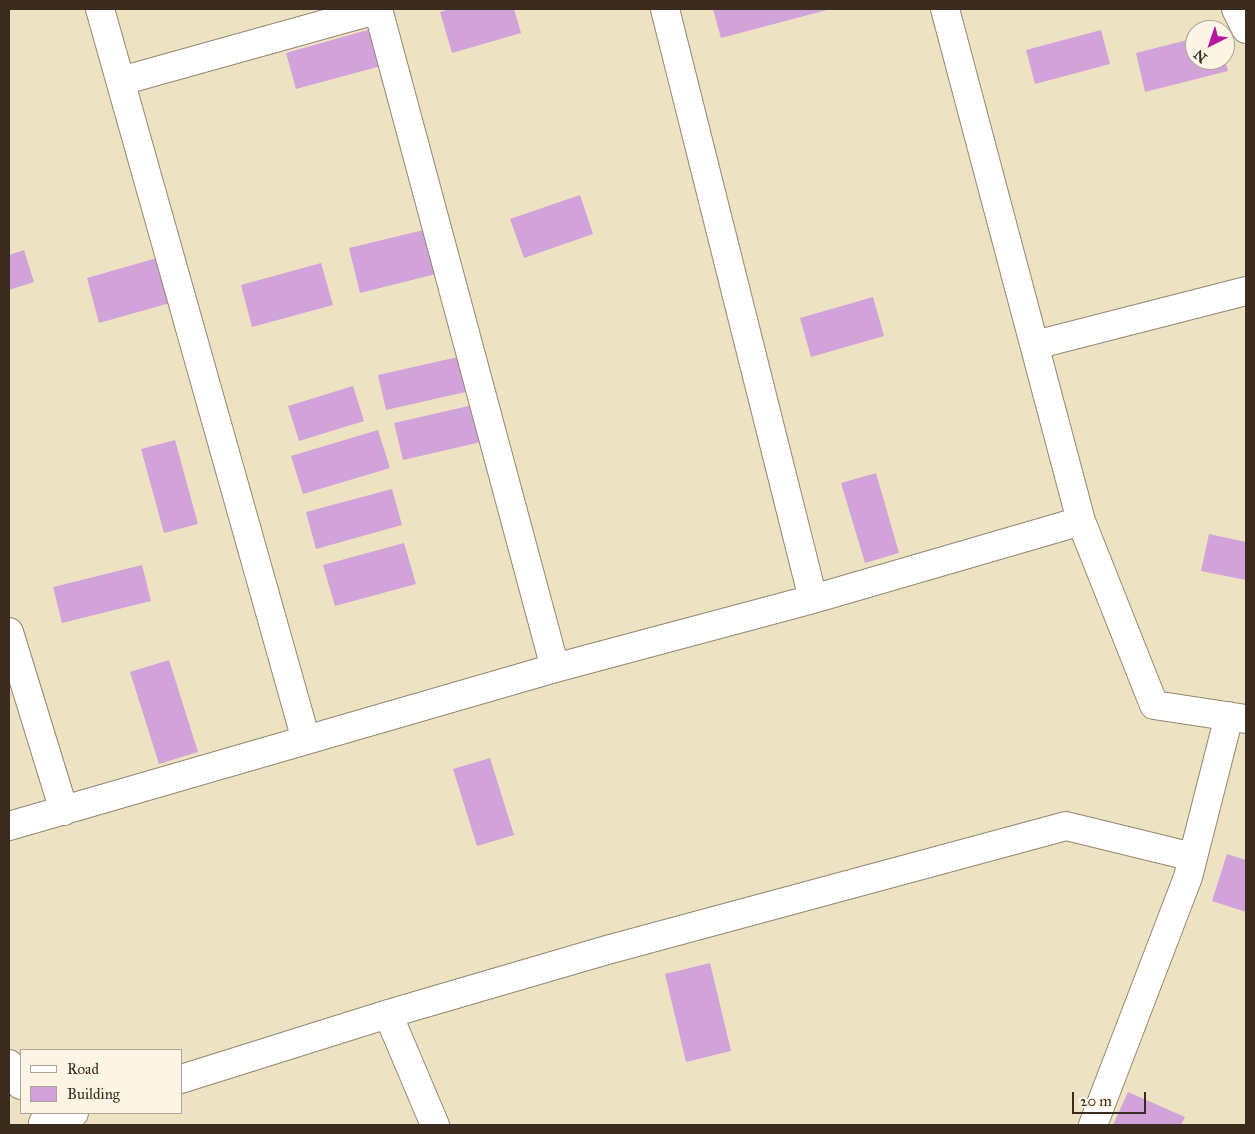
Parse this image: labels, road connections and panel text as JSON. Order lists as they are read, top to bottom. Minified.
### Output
{"legend":["Road","Building"],"scale_bar":"20 m","north":"bottom left"}
